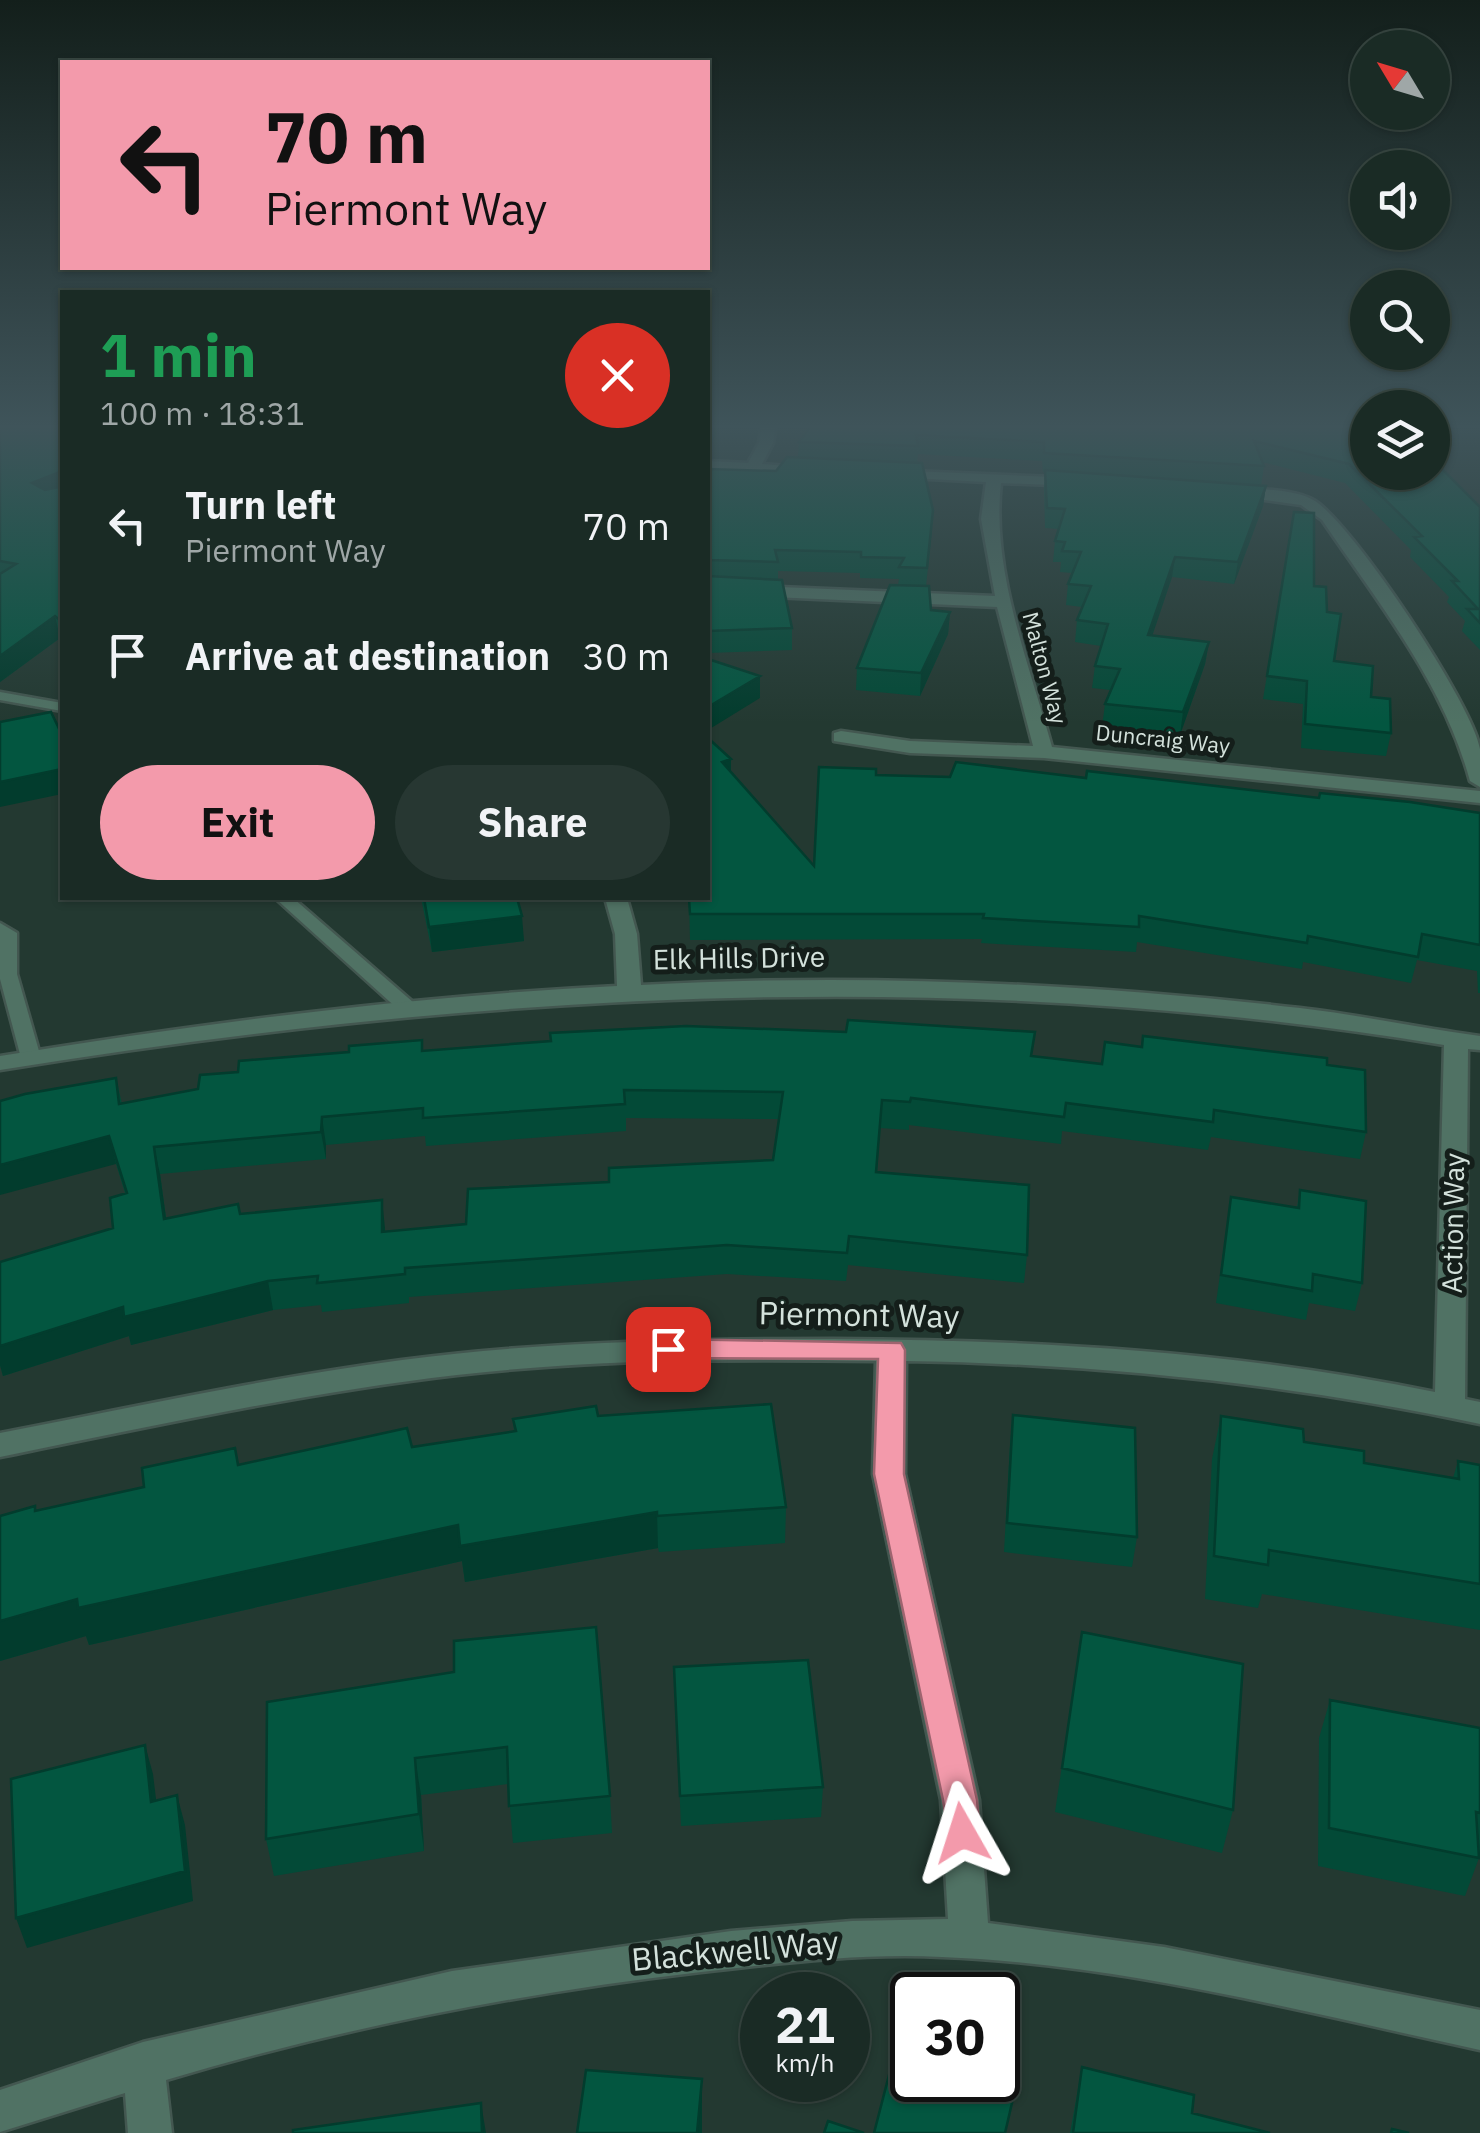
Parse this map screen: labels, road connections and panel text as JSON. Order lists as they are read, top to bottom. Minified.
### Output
{"streets":{"street":["Malton Way","Duncraig Way","Elk Hills Drive","Action Way","Piermont Way","Blackwell Way"]},"crossings":[["Malton Way","Duncraig Way"],["Elk Hills Drive","Action Way"],["Action Way","Piermont Way"]],"north":"top left","page":{"turn":["70 m","Piermont Way"],"heading":["1 min","100 m · 18:31"],"list":[{"name":"Turn left","note":"Piermont Way","value":"70 m"},{"name":"Arrive at destination","value":"30 m"}],"buttons":["Exit","Share"],"speed":"21 km/h","limit":"30"}}
